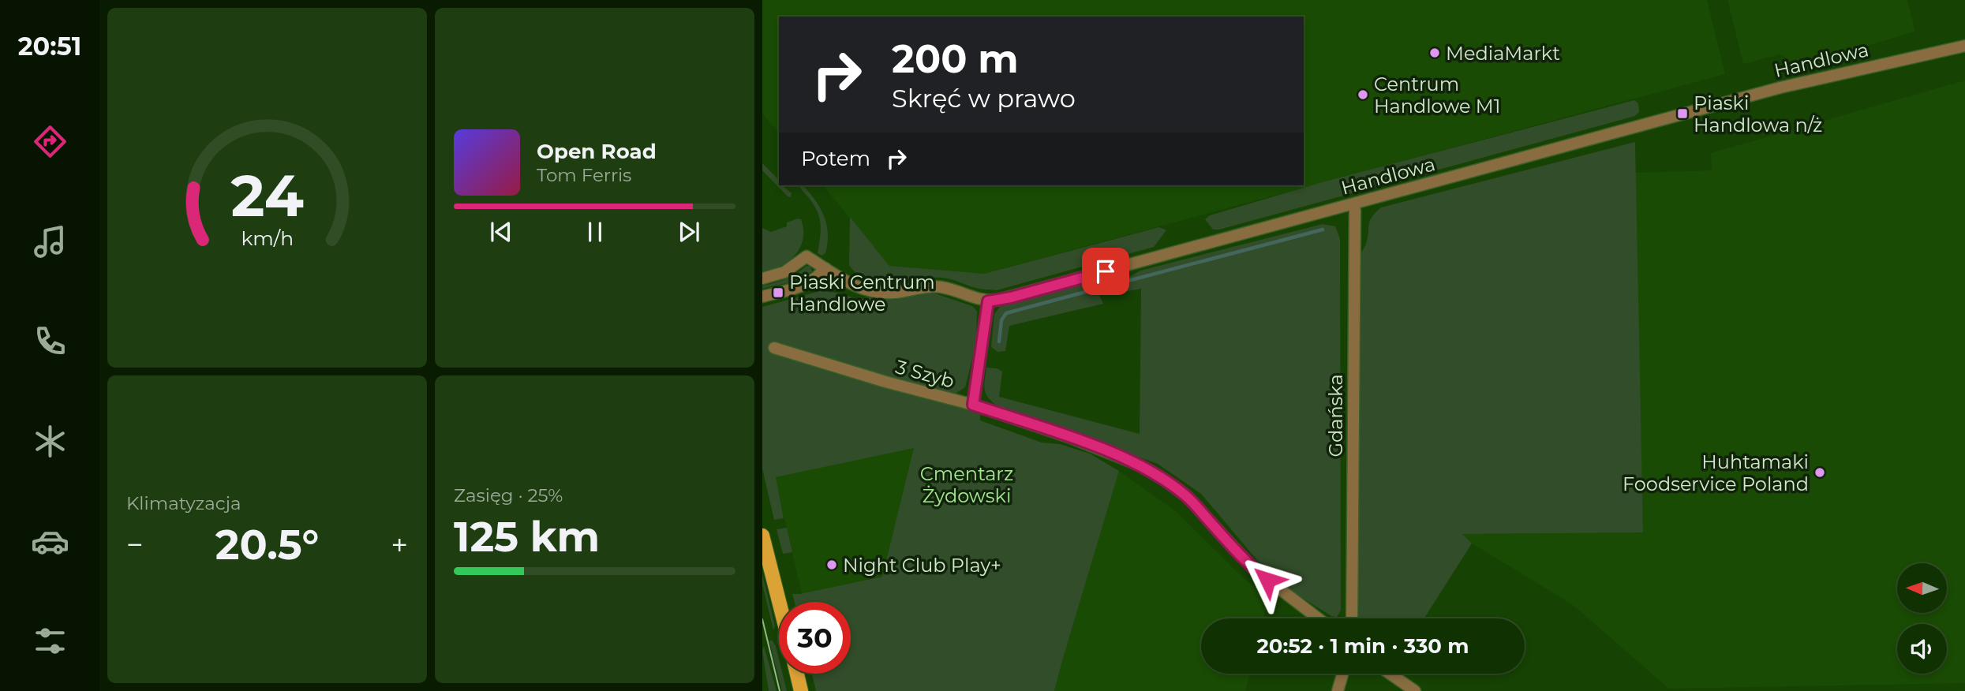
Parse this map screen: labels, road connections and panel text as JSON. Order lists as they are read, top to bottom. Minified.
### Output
{"streets":{"street":["Handlowa","3 Szyb","Gdańska"]},"crossings":[["Handlowa","Gdańska"]],"parks":["Cmentarz Żydowski"],"places":{"other":["MediaMarkt","Centrum Handlowe M1","Huhtamaki Foodservice Poland","Night Club Play+"],"transit":["Piaski Handlowa n/ż","Piaski Centrum Handlowe"]},"north":"left","page":{"tabs":"20:51","turn":["200 m","Skręć w prawo"],"song":["Open Road","Tom Ferris"],"then":"Potem","tile":["Klimatyzacja",["Zasięg · 25%","125 km"]],"heat":["−","20.5°","+"],"limit":"30","trip":"20:52 · 1 min · 330 m","gauge":["24","km/h"]}}
